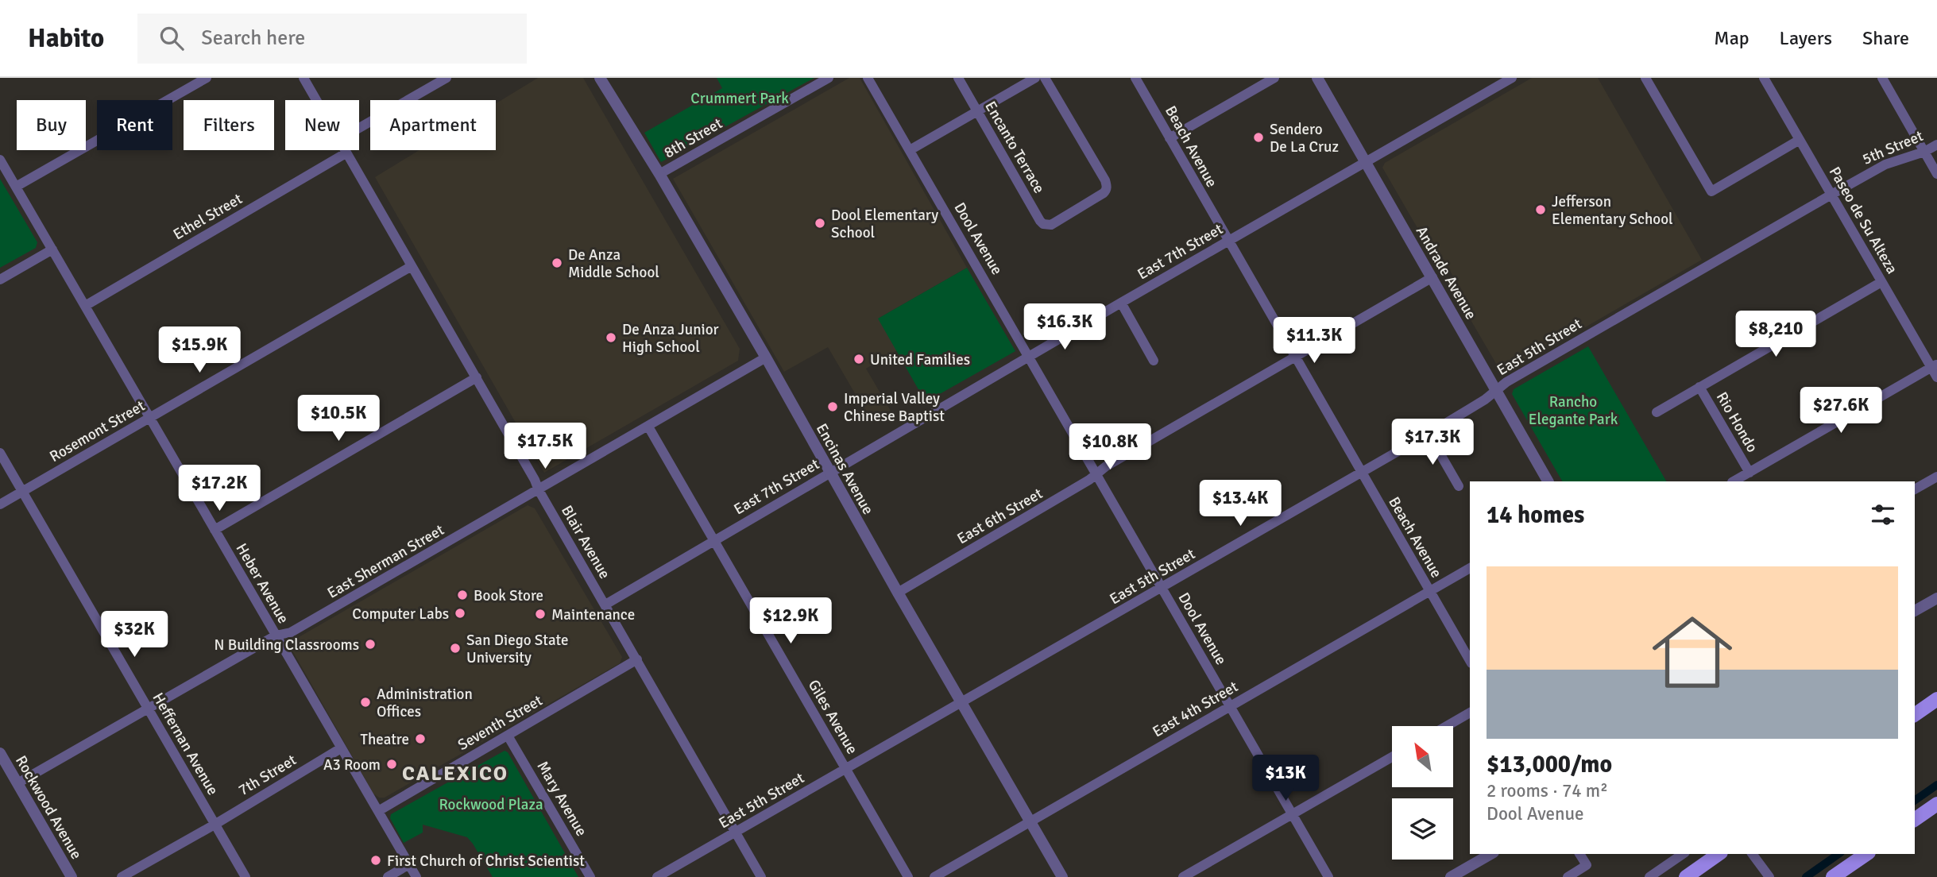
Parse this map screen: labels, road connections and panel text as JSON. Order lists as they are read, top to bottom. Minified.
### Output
{"streets":{"street":["8th Street","Beach Avenue","Encanto Terrace","5th Street","Ethel Street","Paseo de Su Alteza","Dool Avenue","East 7th Street","Andrade Avenue","East 5th Street","Rio Hondo","Rosemont Street","Encinas Avenue","East 6th Street","Blair Avenue","East Sherman Street","Heber Avenue","East 4th Street","Giles Avenue","Seventh Street","Heffernan Avenue","7th Street","Mary Avenue","Rockwood Avenue"]},"crossings":[["8th Street","Encinas Avenue"],["Beach Avenue","East 7th Street"],["Beach Avenue","East 5th Street"],["Beach Avenue","East 6th Street"],["Beach Avenue","East 4th Street"],["5th Street","Paseo de Su Alteza"],["5th Street","East 5th Street"],["Ethel Street","Blair Avenue"],["Ethel Street","Heber Avenue"],["Paseo de Su Alteza","East 5th Street"],["Dool Avenue","East 7th Street"],["Dool Avenue","East 5th Street"],["Dool Avenue","East 6th Street"],["Dool Avenue","East 4th Street"],["East 7th Street","Andrade Avenue"],["East 7th Street","Encinas Avenue"],["East 7th Street","Blair Avenue"],["East 7th Street","Giles Avenue"],["Andrade Avenue","East 5th Street"],["Andrade Avenue","East 6th Street"],["East 5th Street","Encinas Avenue"],["East 5th Street","Blair Avenue"],["East 5th Street","Giles Avenue"],["Rosemont Street","Blair Avenue"],["Rosemont Street","Heber Avenue"],["Rosemont Street","Heffernan Avenue"],["Encinas Avenue","East 6th Street"],["Encinas Avenue","East Sherman Street"],["Encinas Avenue","East 4th Street"],["Blair Avenue","East Sherman Street"],["Blair Avenue","Seventh Street"],["East Sherman Street","Heber Avenue"],["East Sherman Street","Giles Avenue"],["East Sherman Street","Heffernan Avenue"],["East Sherman Street","Rockwood Avenue"],["Heber Avenue","Seventh Street"],["Heber Avenue","7th Street"],["Seventh Street","Mary Avenue"],["Heffernan Avenue","7th Street"]],"districts":["CALEXICO"],"parks":["Crummert Park","Rancho Elegante Park","Rockwood Plaza"],"places":["Sendero De La Cruz","Jefferson Elementary School","Dool Elementary School","De Anza Middle School","De Anza Junior High School","United Families","Imperial Valley Chinese Baptist","Book Store","Computer Labs","Maintenance","N Building Classrooms","San Diego State University","Administration Offices","Theatre","A3 Room","First Church of Christ Scientist"],"north":"top left","page":{"header":"Habito","search":"Search here","nav":["Map","Layers","Share"],"chip":["Buy","Rent","Filters","New","Apartment"],"price":["$16.3K","$8,210","$11.3K","$15.9K","$27.6K","$10.5K","$17.3K","$17.5K","$10.8K","$17.2K","$13.4K","$12.9K","$32K","$13K"],"heading":"14 homes","list":[{"name":"$13,000/mo","note":"2 rooms · 74 m² · Dool Avenue"}]}}
